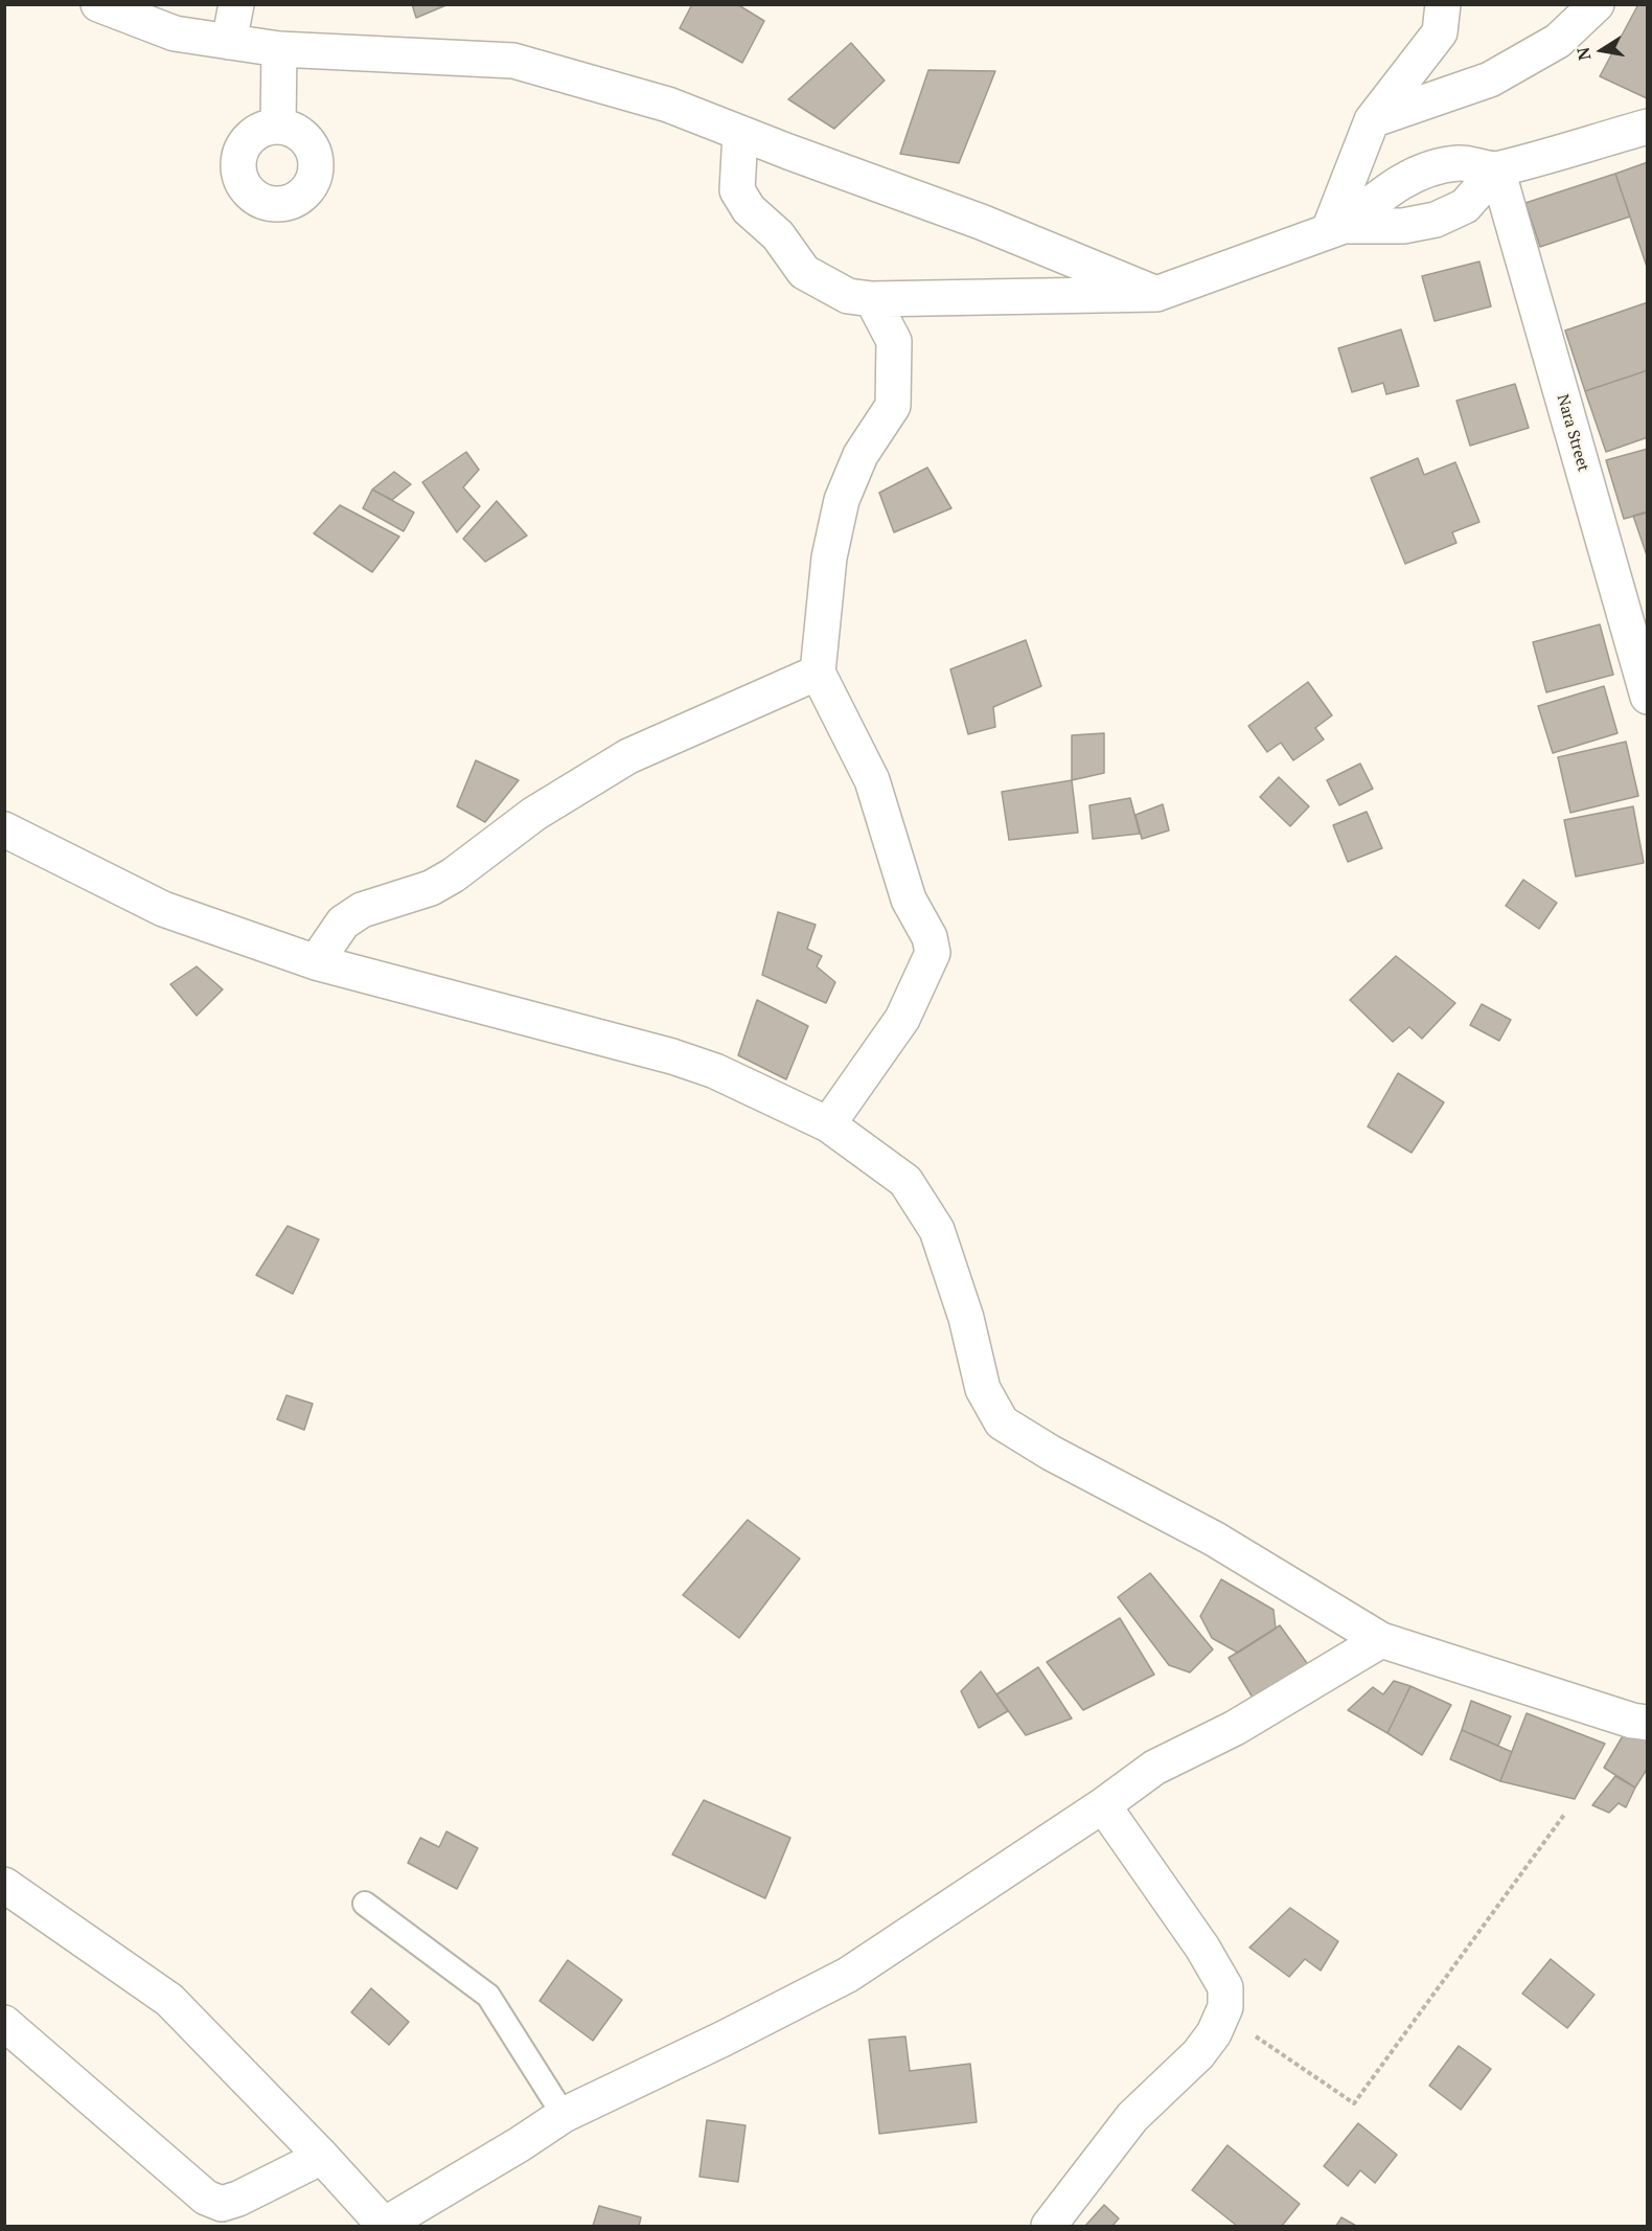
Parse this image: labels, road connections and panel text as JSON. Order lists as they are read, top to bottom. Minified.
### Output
{"streets":{"street":["Nara Street"]},"north":"left"}
